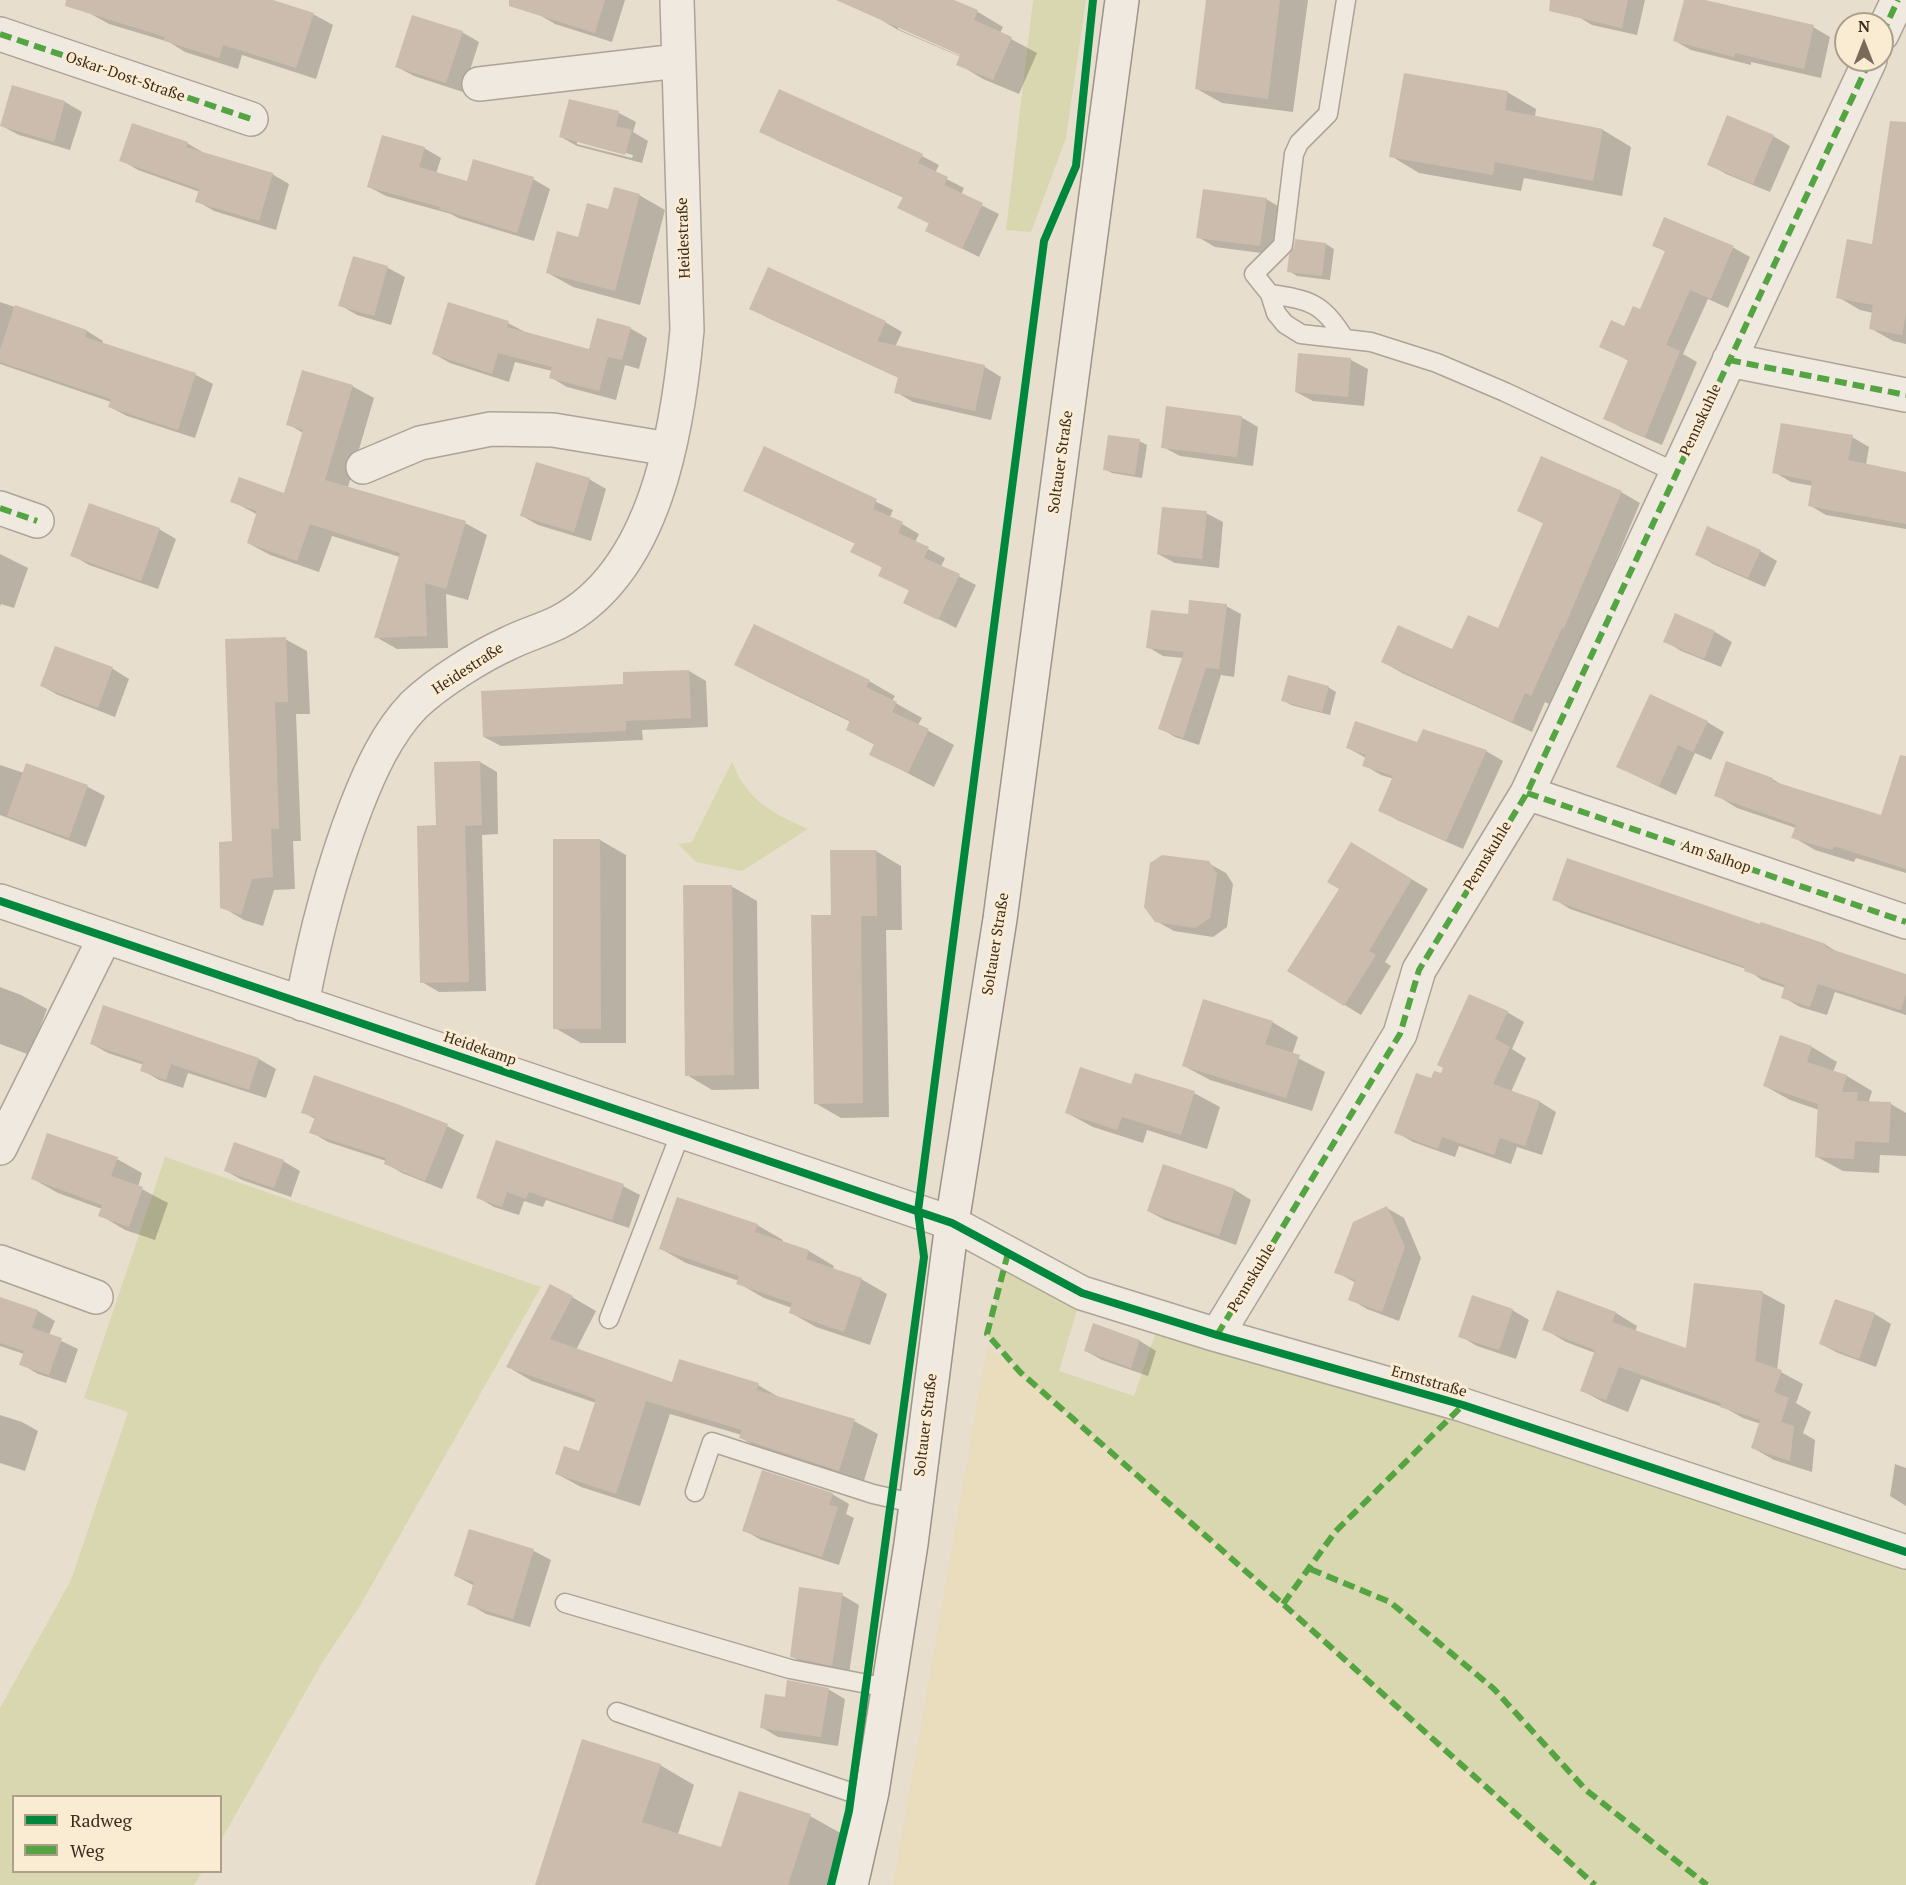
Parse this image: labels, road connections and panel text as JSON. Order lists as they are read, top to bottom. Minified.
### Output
{"streets":{"street":["Oskar-Dost-Straße","Heidestraße","Pennskuhle","Soltauer Straße","Am Salhop","Heidekamp","Ernststraße"]},"crossings":[["Heidestraße","Heidekamp"],["Pennskuhle","Am Salhop"],["Pennskuhle","Ernststraße"],["Soltauer Straße","Heidekamp"],["Soltauer Straße","Ernststraße"],["Heidekamp","Ernststraße"]],"legend":["Radweg","Weg"],"north":"top"}
